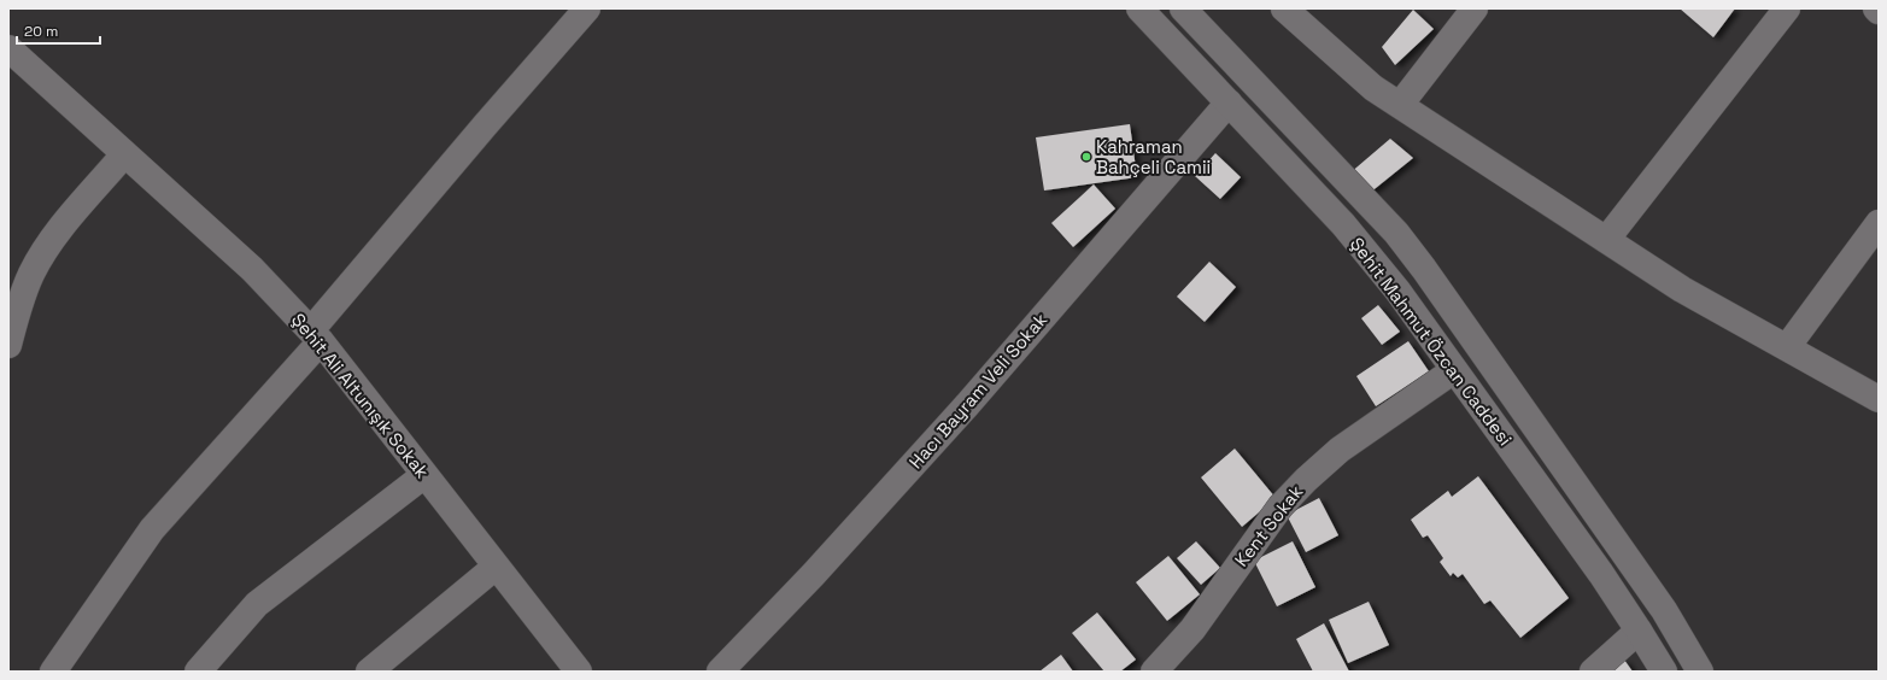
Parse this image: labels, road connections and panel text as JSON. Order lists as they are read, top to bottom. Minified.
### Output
{"streets":{"street":["Şehit Mahmut Özcan Caddesi","Hacı Bayram Veli Sokak","Şehit Ali Altunışık Sokak","Kent Sokak"]},"crossings":[["Şehit Mahmut Özcan Caddesi","Hacı Bayram Veli Sokak"],["Şehit Mahmut Özcan Caddesi","Kent Sokak"]],"places":["Kahraman Bahçeli Camii"],"scale_bar":"20 m"}
